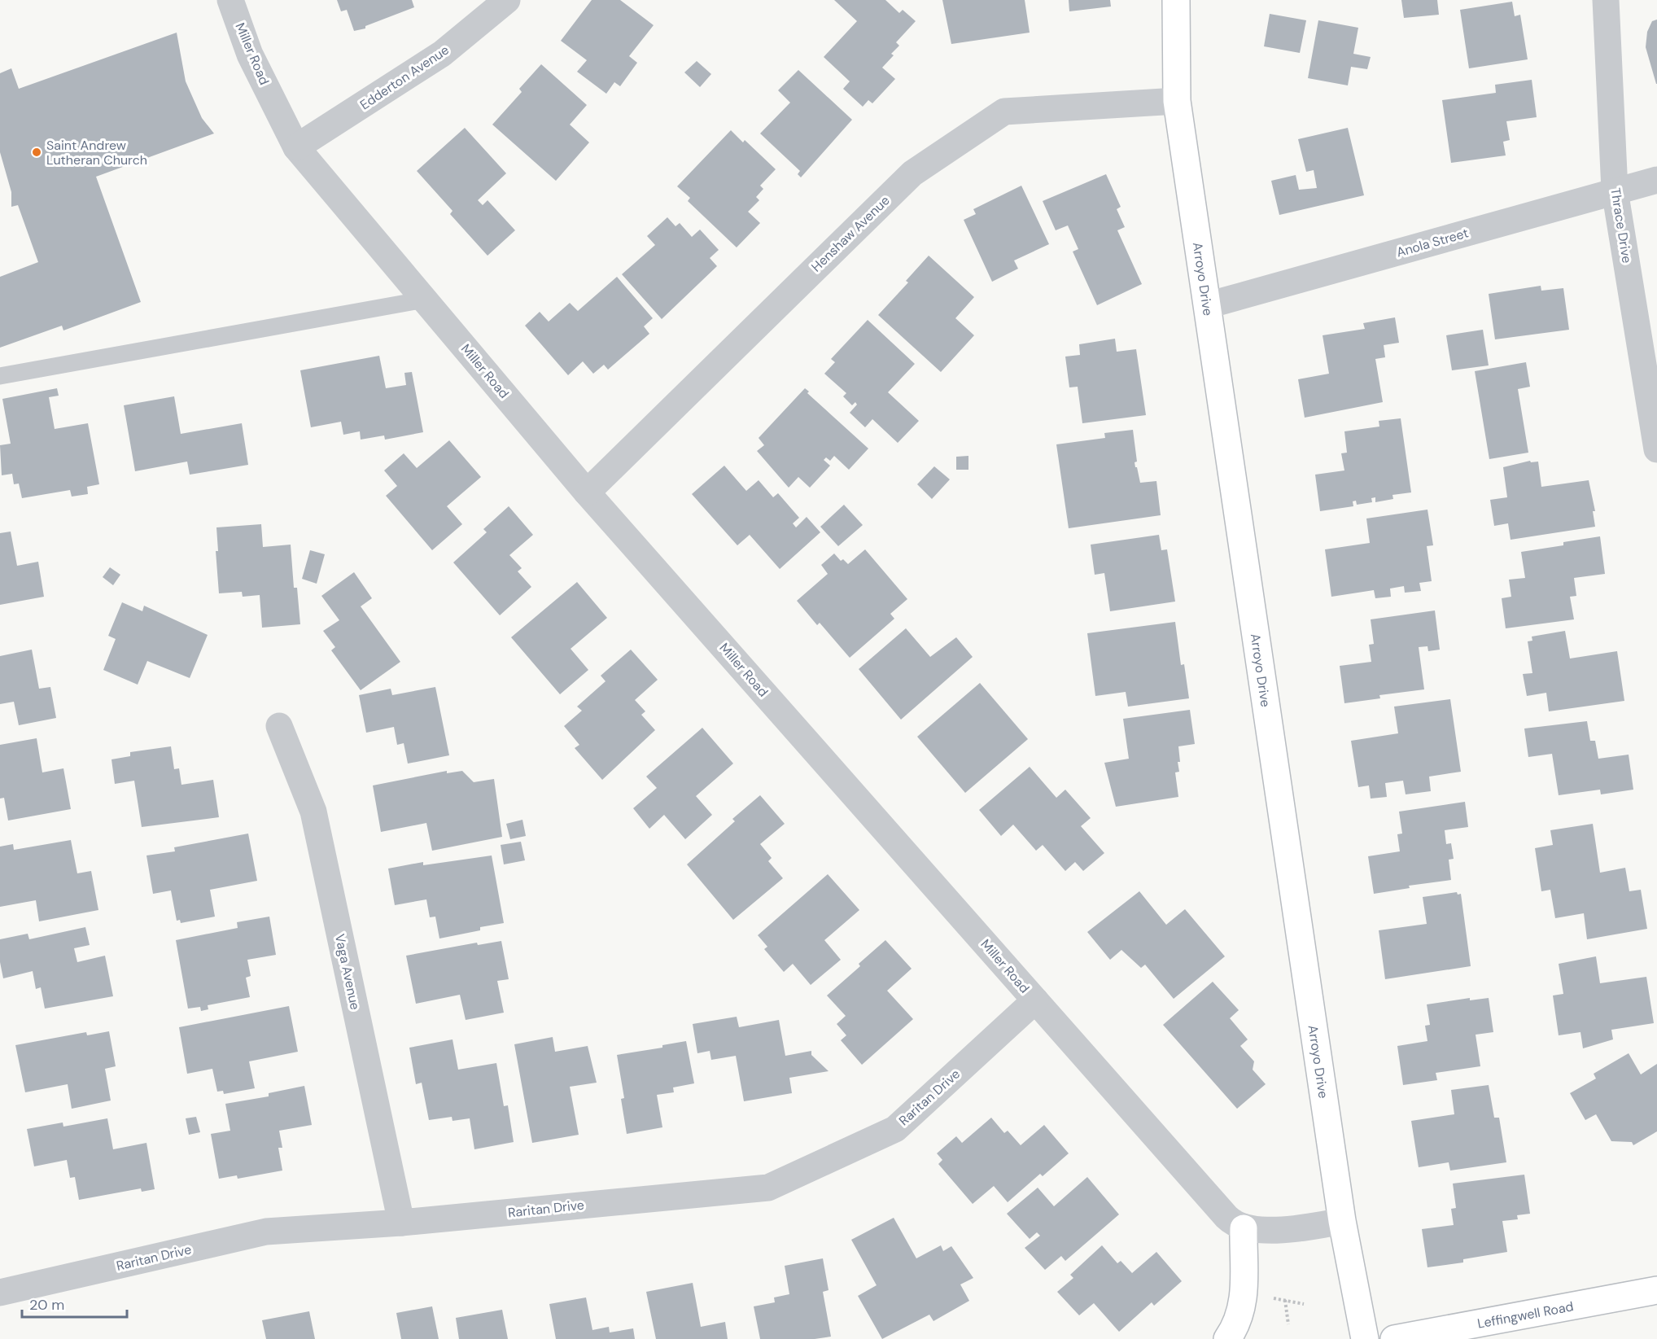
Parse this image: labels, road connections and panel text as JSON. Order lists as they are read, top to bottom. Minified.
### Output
{"streets":{"street":["Miller Road","Edderton Avenue","Thrace Drive","Henshaw Avenue","Anola Street","Arroyo Drive","Vaga Avenue","Raritan Drive","Leffingwell Road"]},"crossings":[["Miller Road","Edderton Avenue"],["Miller Road","Henshaw Avenue"],["Miller Road","Raritan Drive"],["Thrace Drive","Anola Street"],["Henshaw Avenue","Arroyo Drive"],["Anola Street","Arroyo Drive"],["Vaga Avenue","Raritan Drive"]],"places":["Saint Andrew Lutheran Church"],"scale_bar":"20 m"}
